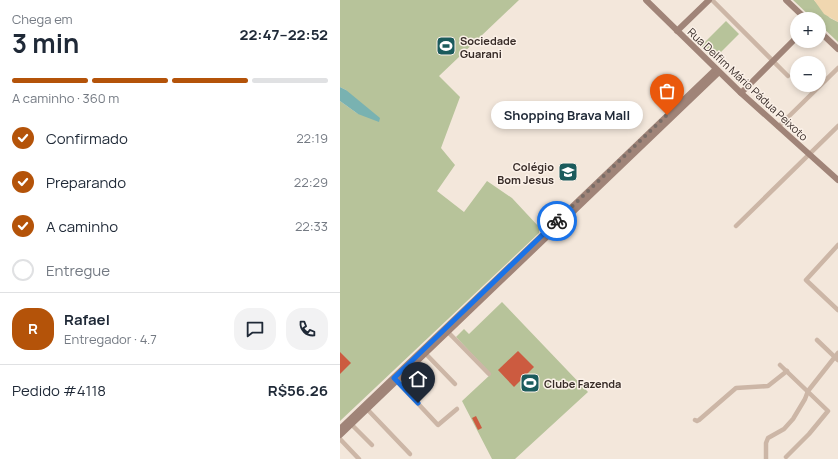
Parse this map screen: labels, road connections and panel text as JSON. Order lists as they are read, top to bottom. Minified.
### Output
{"streets":{"main road":["Rua Delfim Mário Pádua Peixoto"]},"places":{"sports":["Sociedade Guarani","Clube Fazenda"],"other":["Shopping Brava Mall"],"school or university":["Colégio Bom Jesus"]},"page":{"heading":["3 min","Chega em","22:47–22:52"],"panel":["Rafael","Entregador · 4.7","Pedido #4118","R$56.26"],"map_buttons":["+","−"],"bar":"A caminho · 360 m","bubble":"Shopping Brava Mall","list":[["Confirmado","22:19"],["Preparando","22:29"],["A caminho","22:33"],"Entregue"],"round":"R"}}
